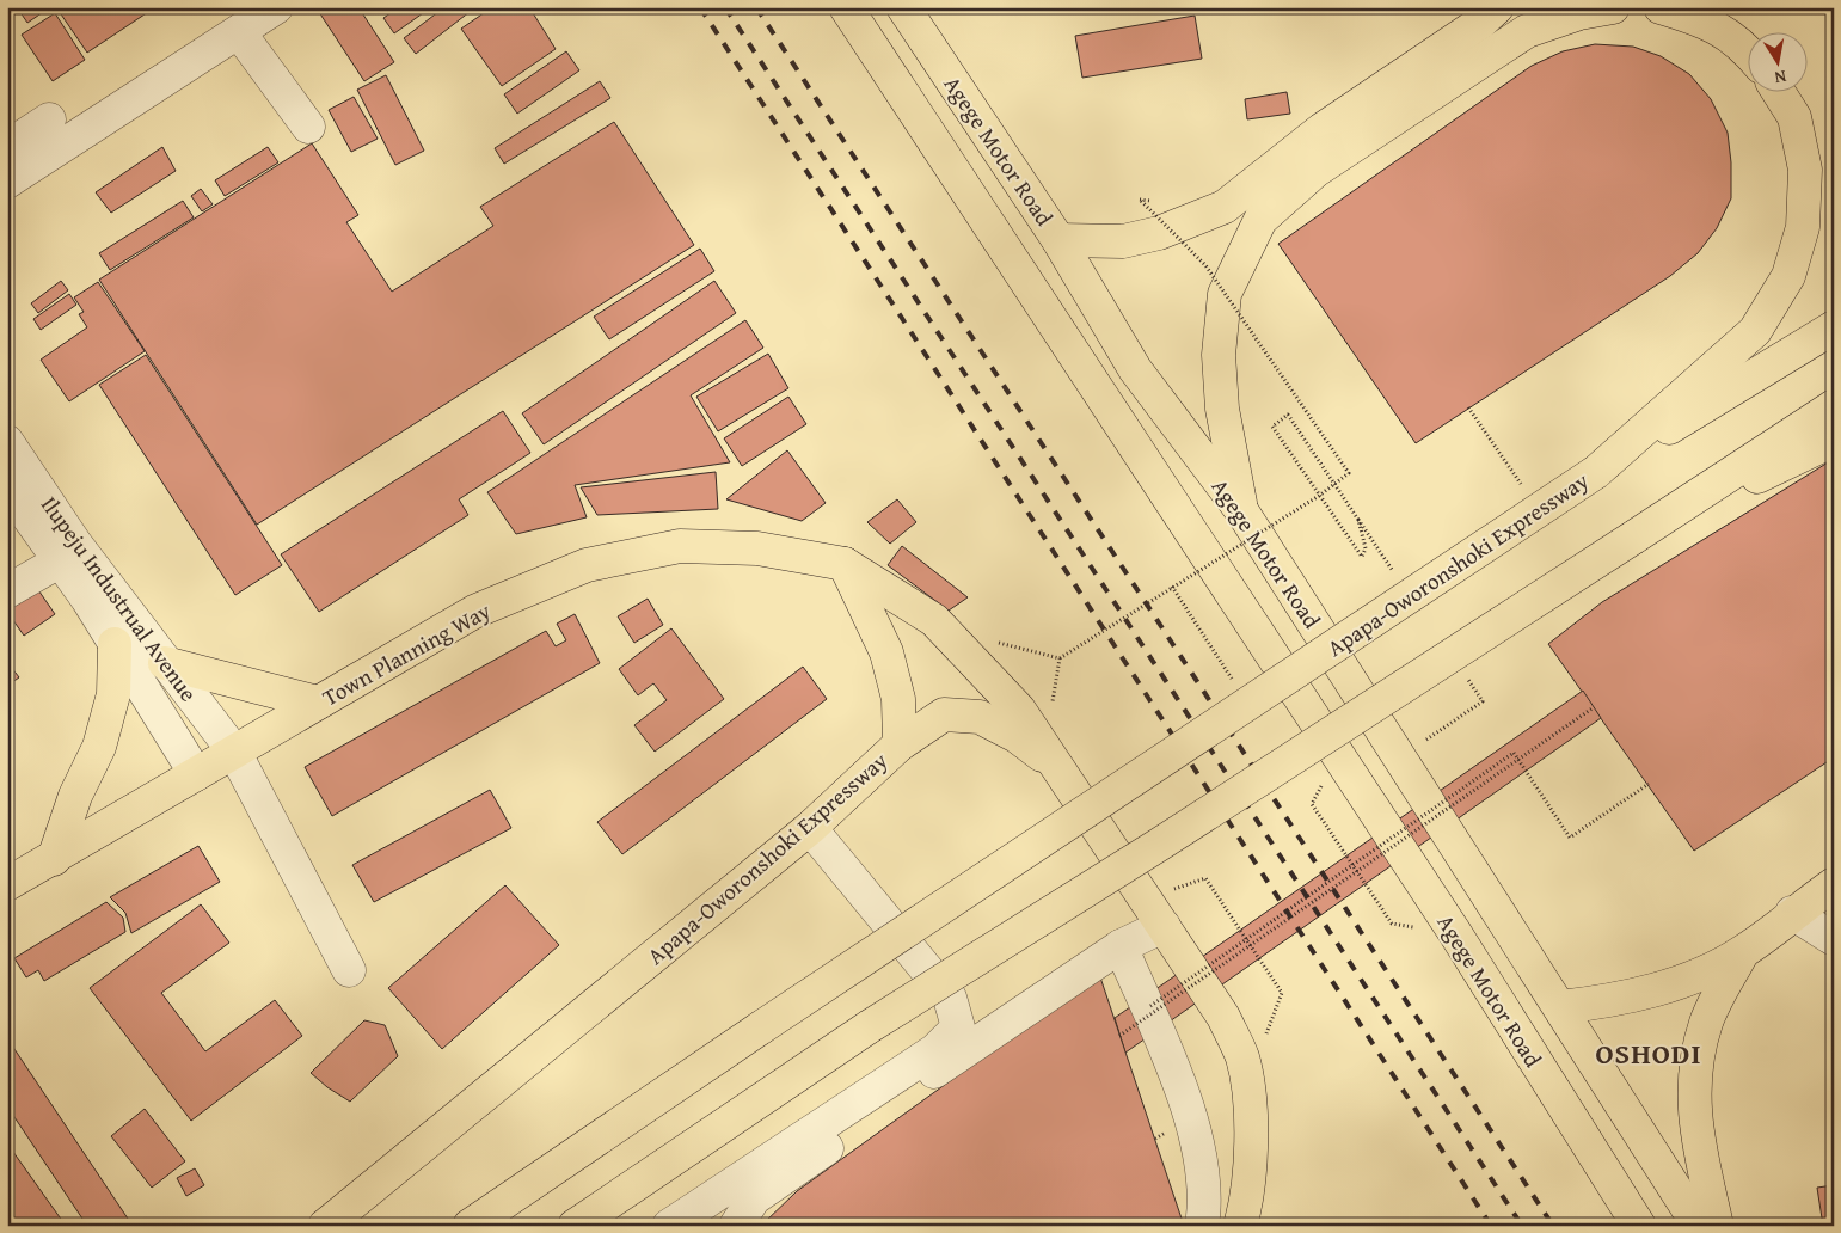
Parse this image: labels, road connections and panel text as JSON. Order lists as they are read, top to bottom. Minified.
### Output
{"streets":{"main road":["Agege Motor Road","Apapa-Oworonshoki Expressway","Town Planning Way"],"street":["Ilupeju Industrual Avenue"]},"crossings":[["Apapa-Oworonshoki Expressway","Town Planning Way"],["Ilupeju Industrual Avenue","Town Planning Way"]],"districts":["OSHODI"],"north":"bottom"}
